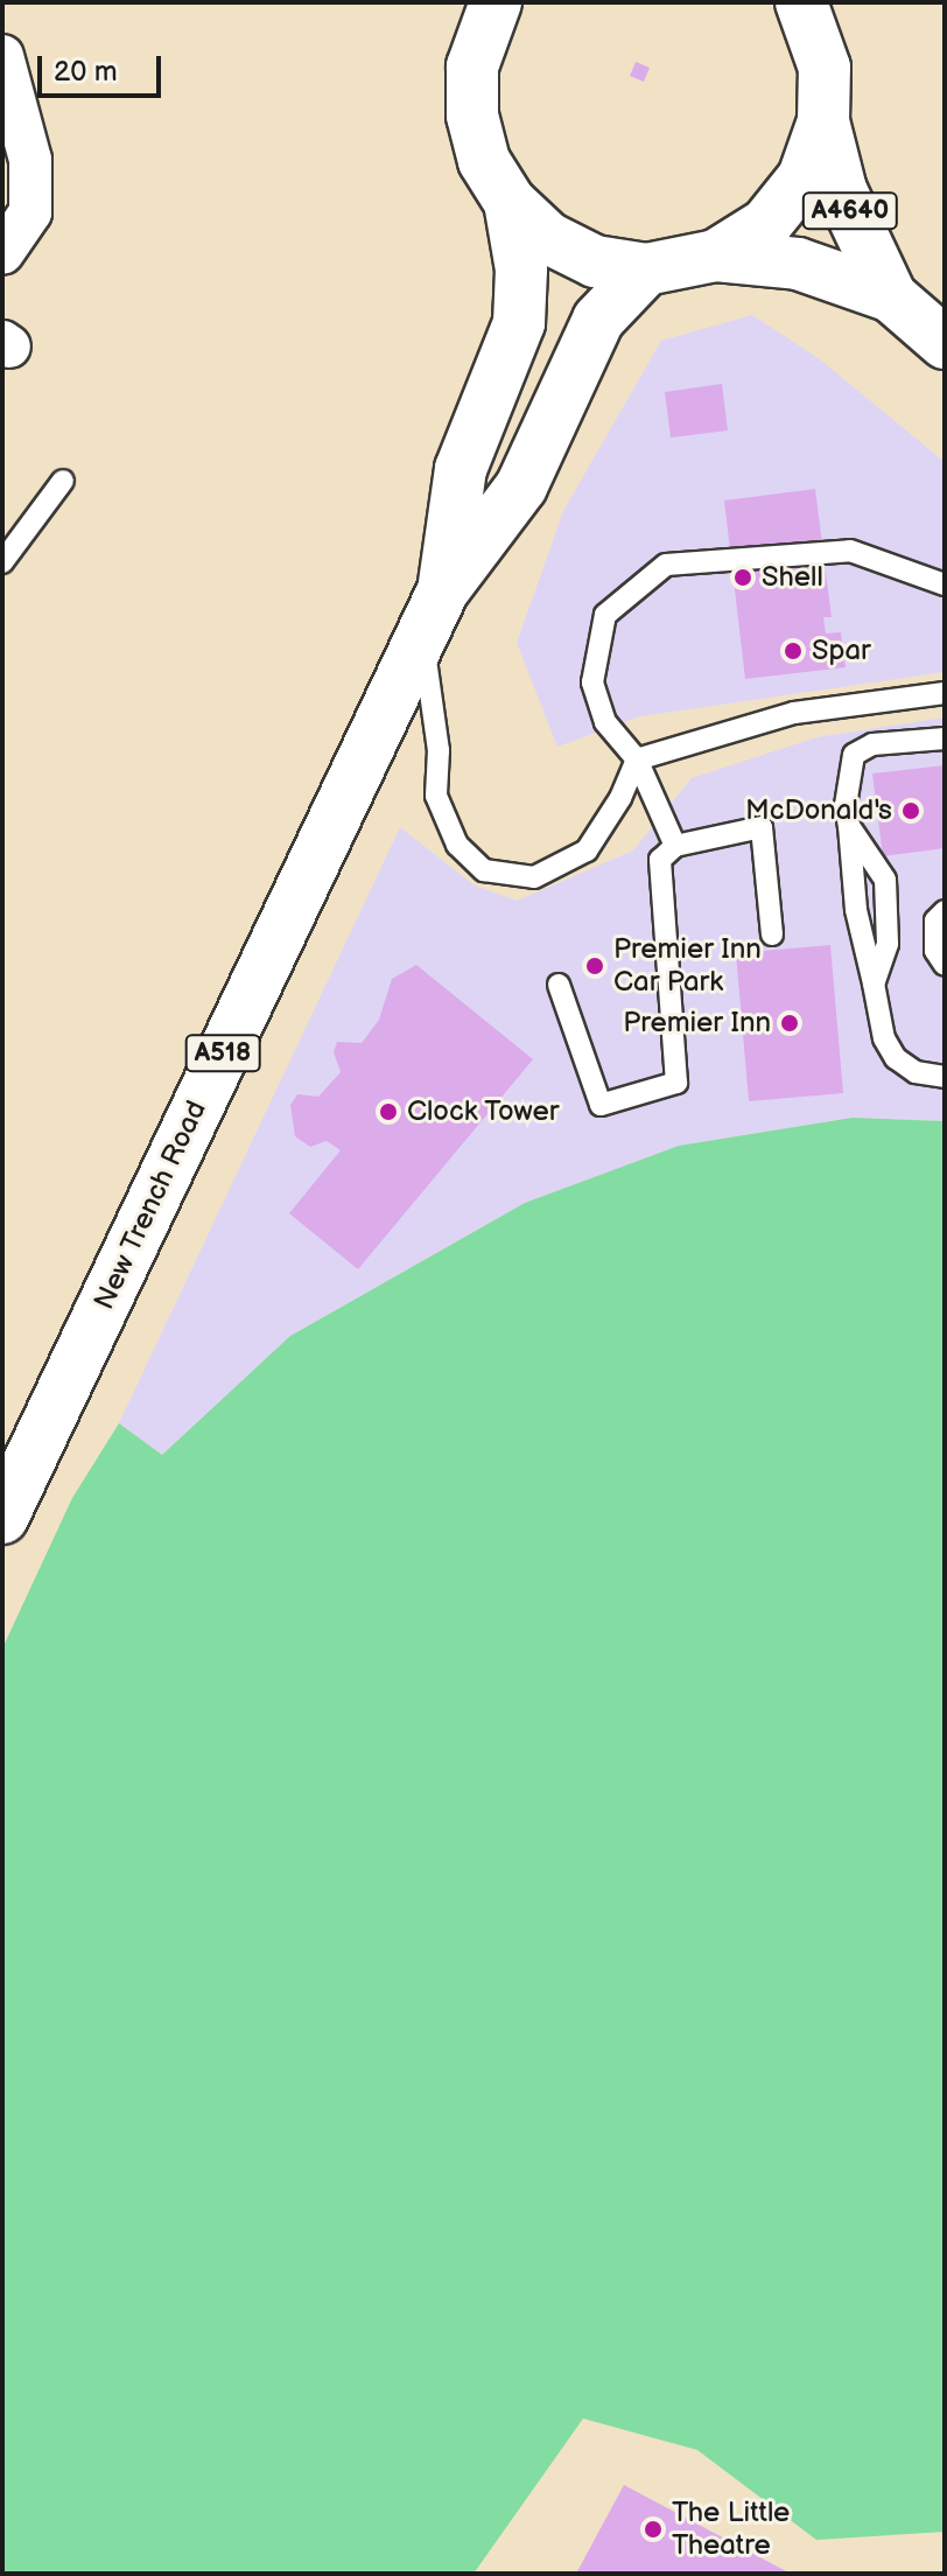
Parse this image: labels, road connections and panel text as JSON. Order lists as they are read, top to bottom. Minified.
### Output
{"streets":{"main road":["A4640","A518","New Trench Road"]},"places":["Shell","Spar","McDonald's","Premier Inn Car Park","Premier Inn","Clock Tower","The Little Theatre"],"scale_bar":"20 m"}
